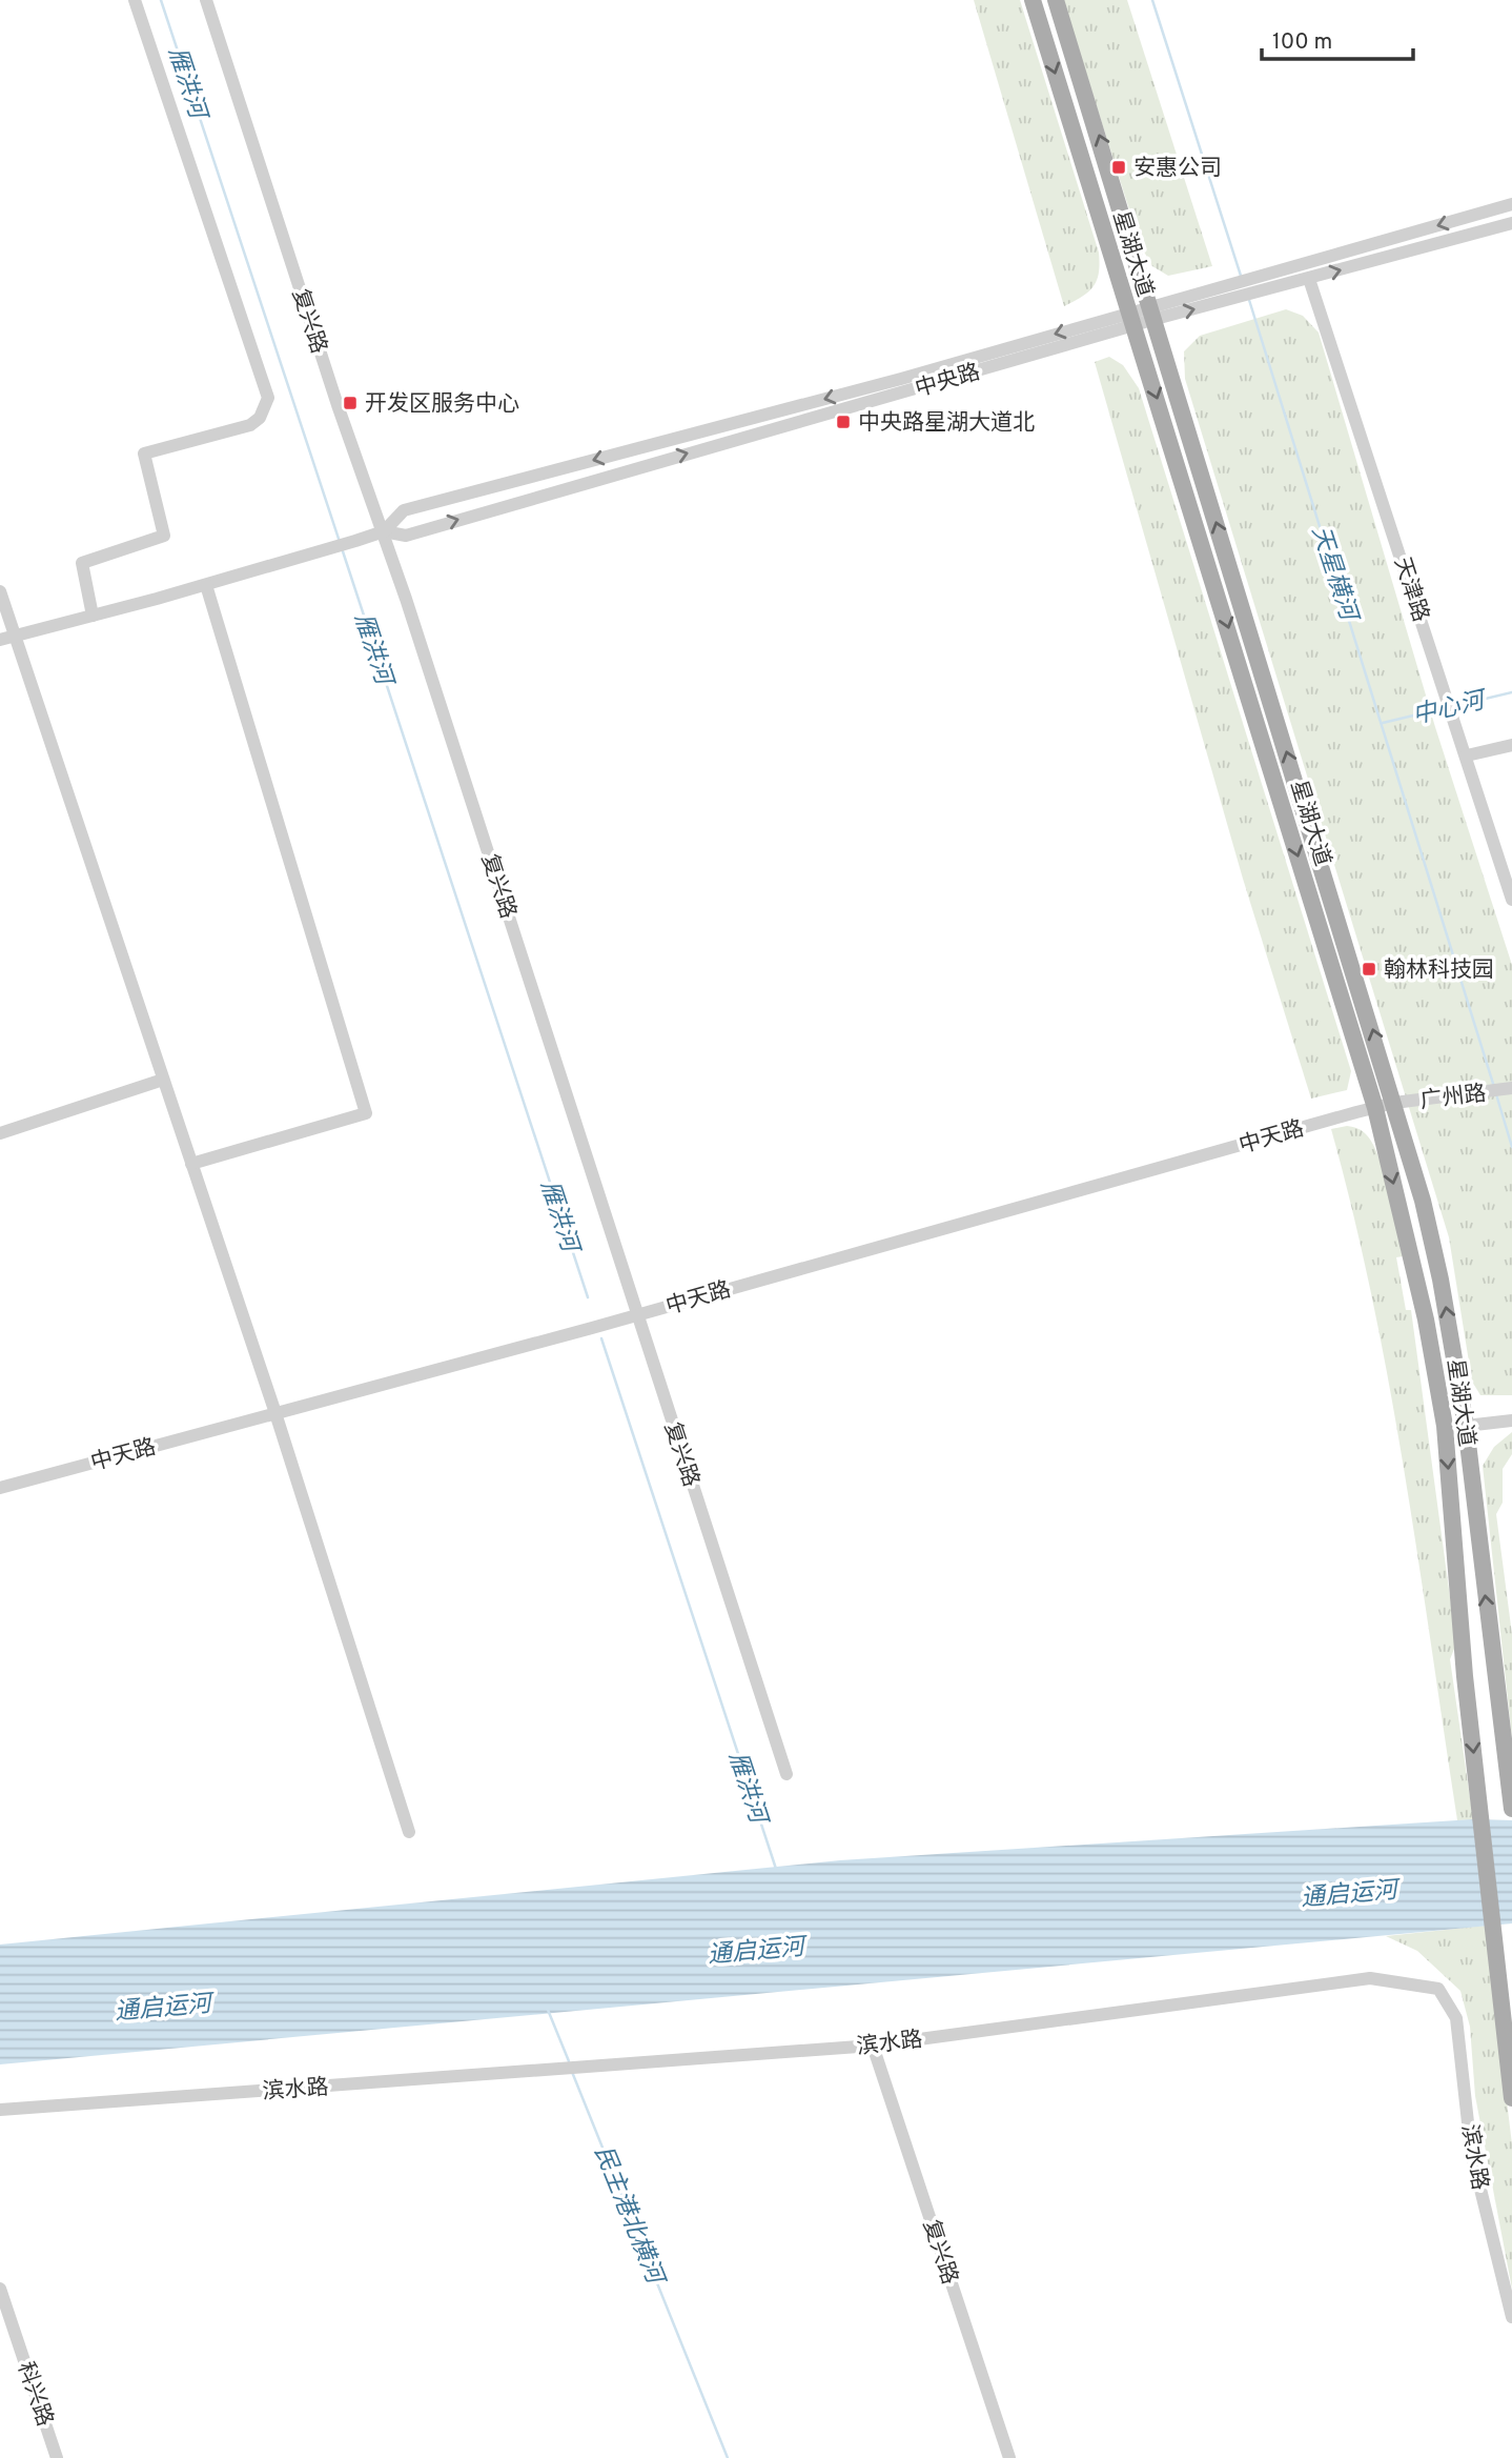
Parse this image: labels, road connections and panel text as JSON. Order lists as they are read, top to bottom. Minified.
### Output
{"streets":{"main road":["星湖大道"],"street":["复兴路","中央路","天津路","广州路","中天路","滨水路","科兴路"]},"crossings":[["星湖大道","中央路"],["星湖大道","广州路"],["星湖大道","中天路"],["复兴路","中央路"],["复兴路","中天路"],["复兴路","滨水路"],["中央路","天津路"],["广州路","中天路"]],"water":["雁洪河","天星横河","中心河","通启运河","民主港北横河"],"places":{"transit":["安惠公司","开发区服务中心","中央路星湖大道北","翰林科技园"]},"scale_bar":"100 m"}
